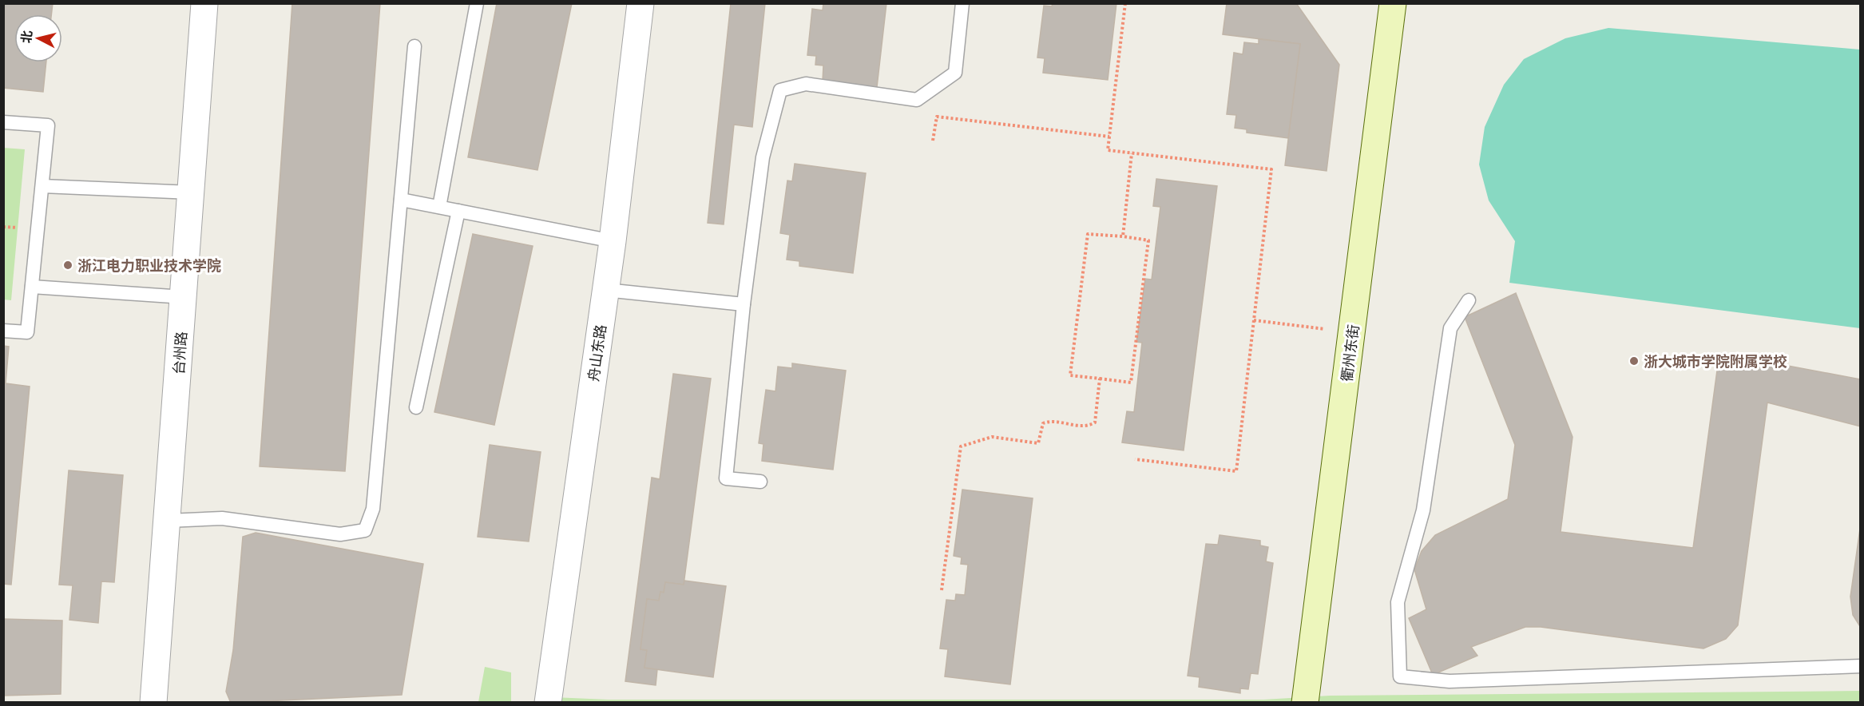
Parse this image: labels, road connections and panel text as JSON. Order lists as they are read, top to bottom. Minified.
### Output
{"streets":{"street":["台州路","舟山东路","衢州东街"]},"places":["浙江电力职业技术学院","浙大城市学院附属学校"],"north":"left"}
